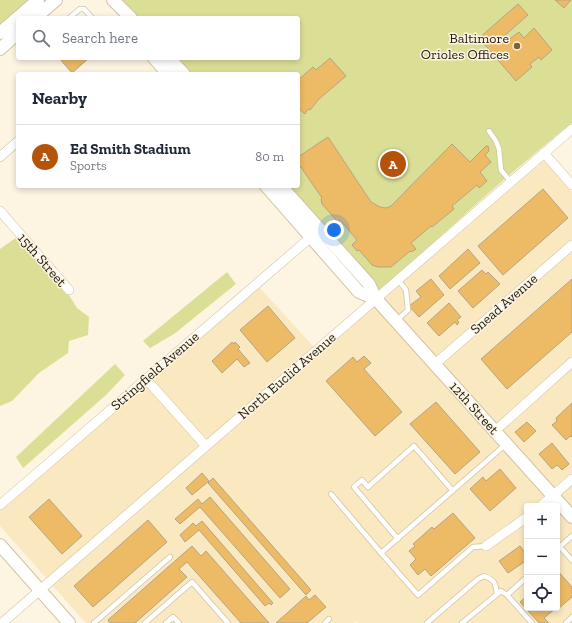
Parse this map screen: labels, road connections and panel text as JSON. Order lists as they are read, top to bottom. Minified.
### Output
{"streets":{"street":["15th Street","Snead Avenue","Stringfield Avenue","North Euclid Avenue","12th Street"]},"crossings":[["Snead Avenue","12th Street"],["Stringfield Avenue","12th Street"],["North Euclid Avenue","12th Street"]],"places":["Baltimore Orioles Offices"],"page":{"search":"Search here","heading":"Nearby","list":[{"mark":"A","name":"Ed Smith Stadium","note":"Sports","value":"80 m"}],"pins":"A","map_buttons":["+","−"]}}
